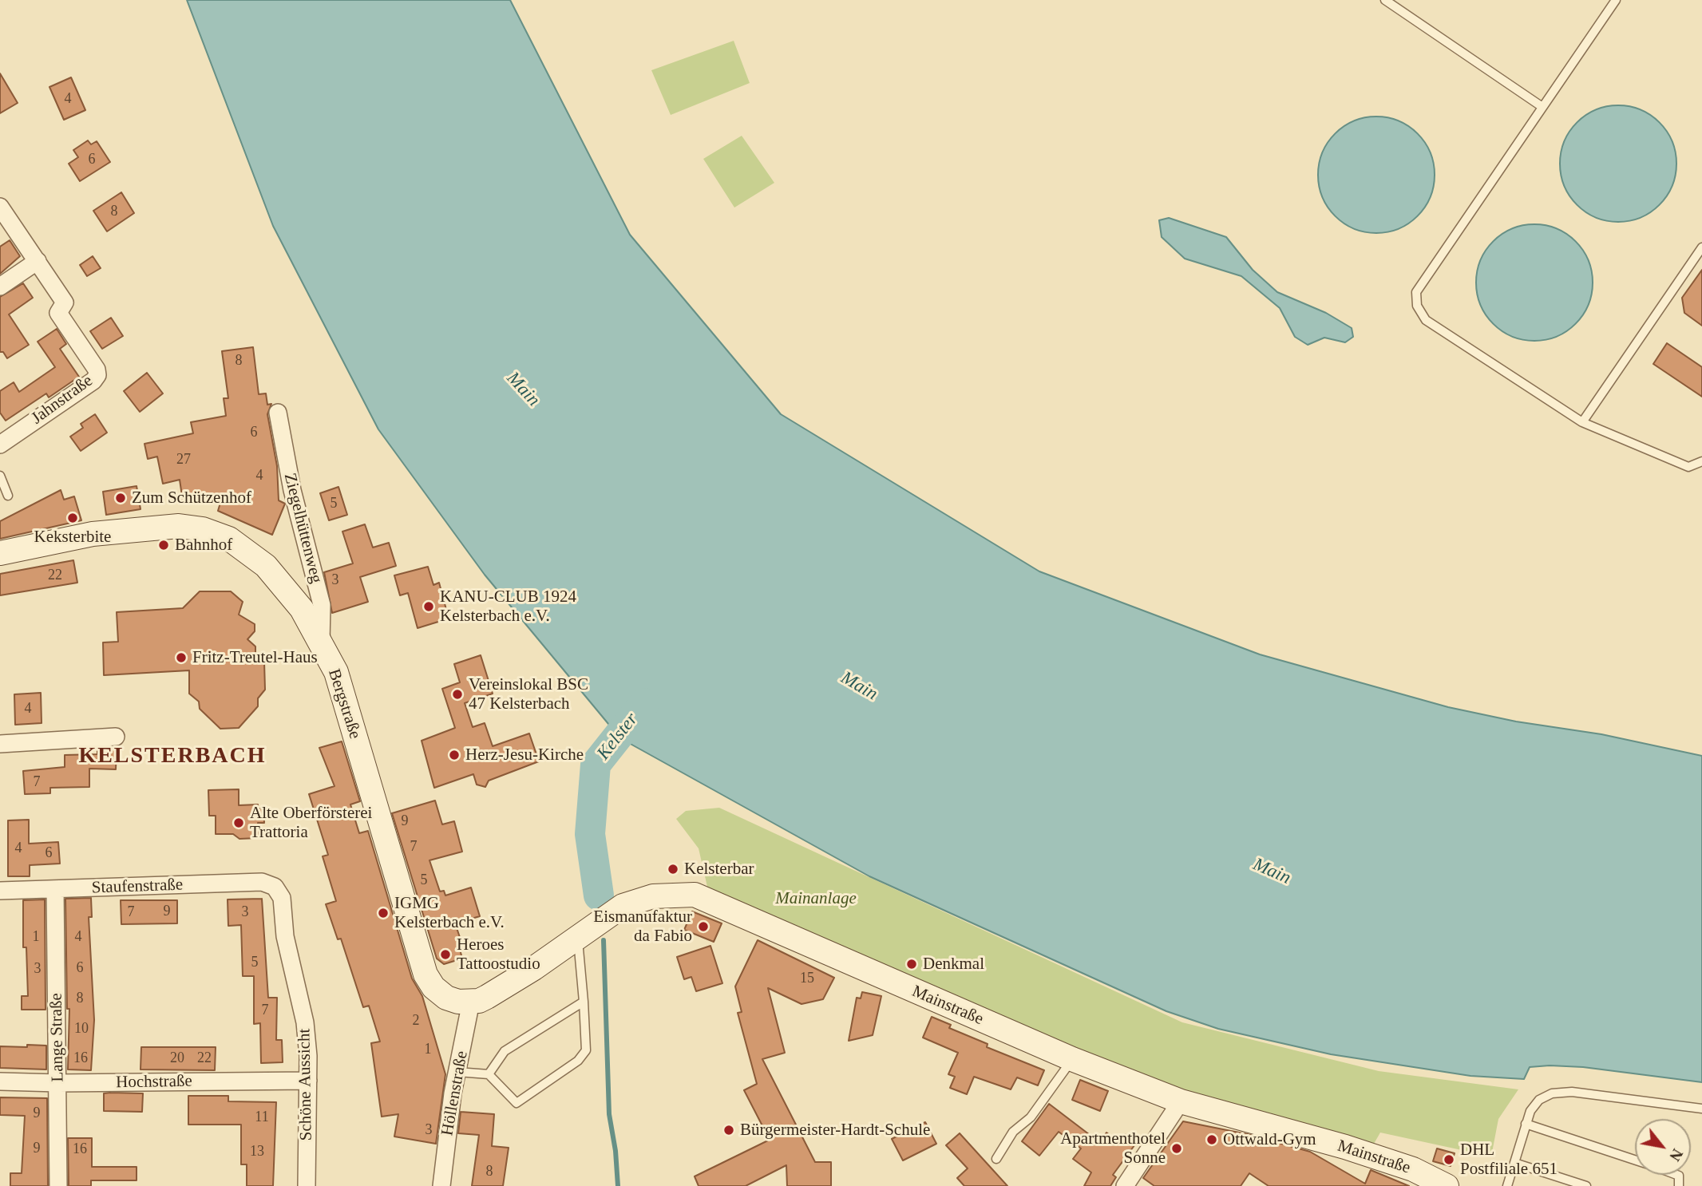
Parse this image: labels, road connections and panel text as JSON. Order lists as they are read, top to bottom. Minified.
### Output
{"streets":{"street":["Jahnstraße","Ziegelhüttenweg","Bergstraße","Staufenstraße","Mainstraße","Lange Straße","Hochstraße","Schöne Aussicht","Höllenstraße"]},"crossings":[["Ziegelhüttenweg","Bergstraße"],["Bergstraße","Mainstraße"],["Bergstraße","Höllenstraße"],["Staufenstraße","Lange Straße"],["Staufenstraße","Schöne Aussicht"],["Mainstraße","Höllenstraße"],["Lange Straße","Hochstraße"],["Hochstraße","Schöne Aussicht"]],"districts":["KELSTERBACH"],"water":["Main","Kelster"],"parks":["Mainanlage"],"places":["Zum Schützenhof","Keksterbite","Bahnhof","KANU-CLUB 1924 Kelsterbach e.V.","Fritz-Treutel-Haus","Vereinslokal BSC 47 Kelsterbach","Herz-Jesu-Kirche","Alte Oberförsterei Trattoria","Kelsterbar","IGMG Kelsterbach e.V.","Eismanufaktur da Fabio","Heroes Tattoostudio","Denkmal","Bürgermeister-Hardt-Schule","Ottwald-Gym","Apartmenthotel Sonne","DHL Postfiliale 651"],"house_numbers":["4","6","8","8","6","27","4","5","22","3","4","7","9","7","4","6","5","9","7","3","1","4","5","6","3","15","8","7","2","10","1","16","20","22","9","11","3","9","16","13","8"],"north":"bottom right"}
